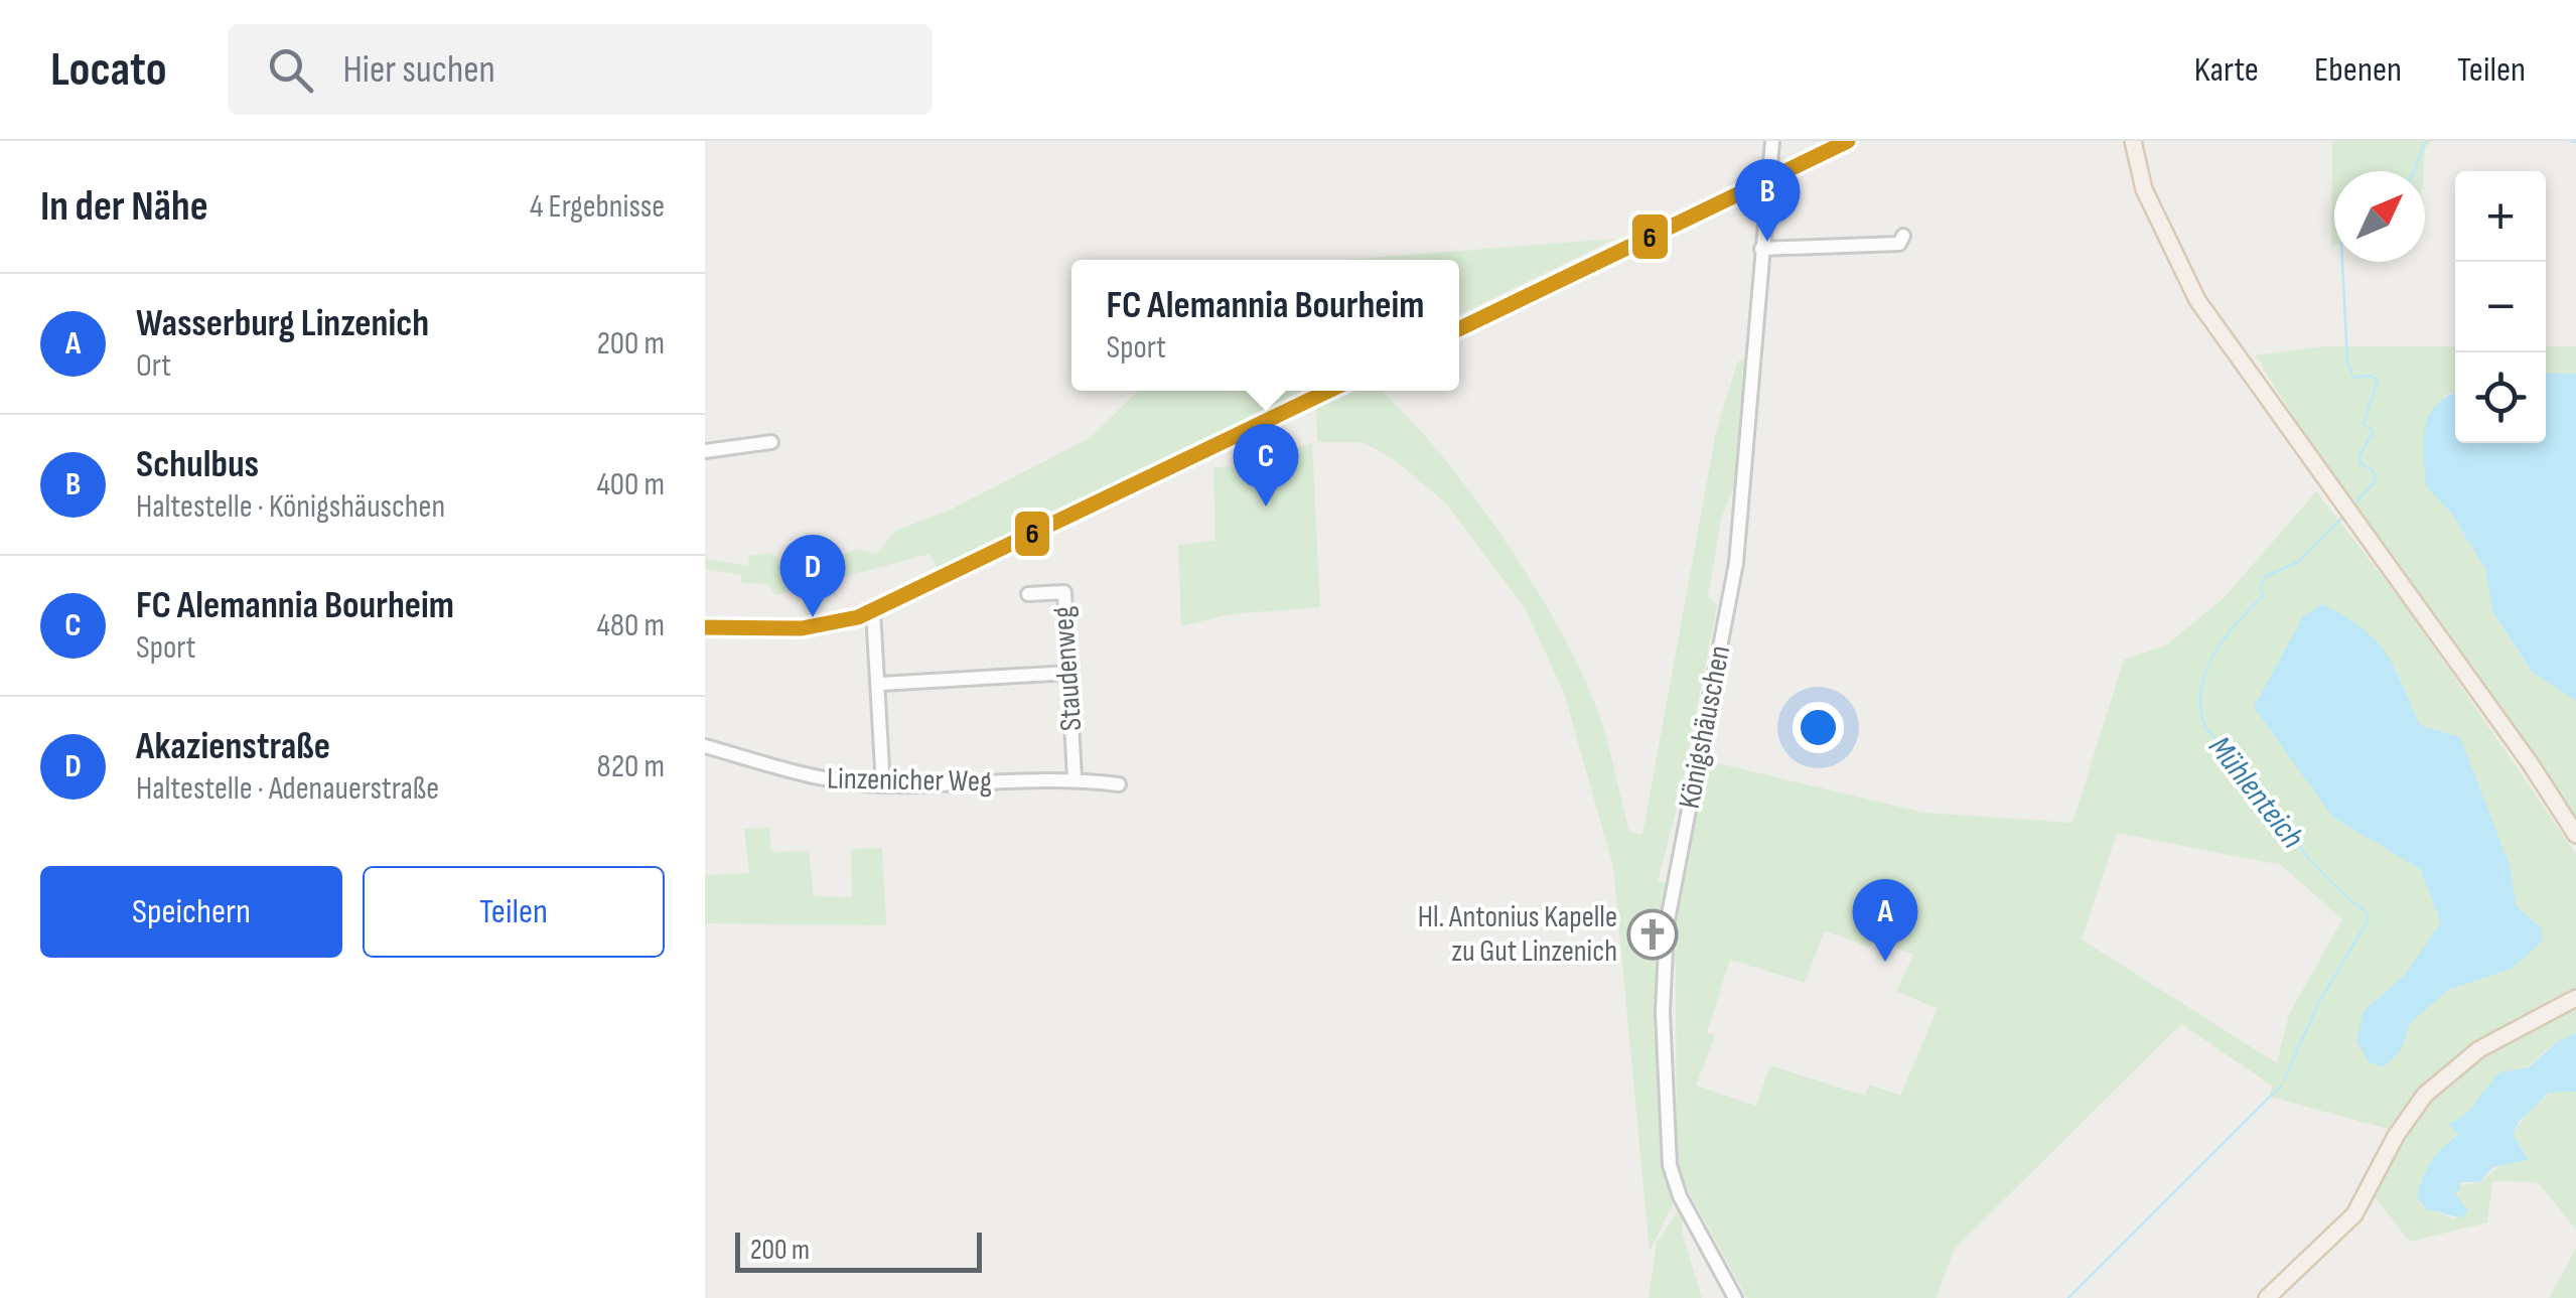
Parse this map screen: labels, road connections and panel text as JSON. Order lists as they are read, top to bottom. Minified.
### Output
{"streets":{"street":["Staudenweg","Königshäuschen","Linzenicher Weg"]},"crossings":[["Staudenweg","Linzenicher Weg"]],"water":["Mühlenteich"],"places":{"church":["Hl. Antonius Kapelle zu Gut Linzenich"]},"lines":["transit line 6"],"scale_bar":"200 m","north":"top right","page":{"header":"Locato","search":"Hier suchen","nav":["Karte","Ebenen","Teilen"],"heading":["In der Nähe","4 Ergebnisse"],"pins":["B","C","D","A"],"map_buttons":["+","−"],"popup":["FC Alemannia Bourheim","Sport"],"list":[{"mark":"A","name":"Wasserburg Linzenich","note":"Ort","value":"200 m"},{"mark":"B","name":"Schulbus","note":"Haltestelle · Königshäuschen","value":"400 m"},{"mark":"C","name":"FC Alemannia Bourheim","note":"Sport","value":"480 m"},{"mark":"D","name":"Akazienstraße","note":"Haltestelle · Adenauerstraße","value":"820 m"}],"buttons":["Speichern","Teilen"],"scale":"200 m"}}
